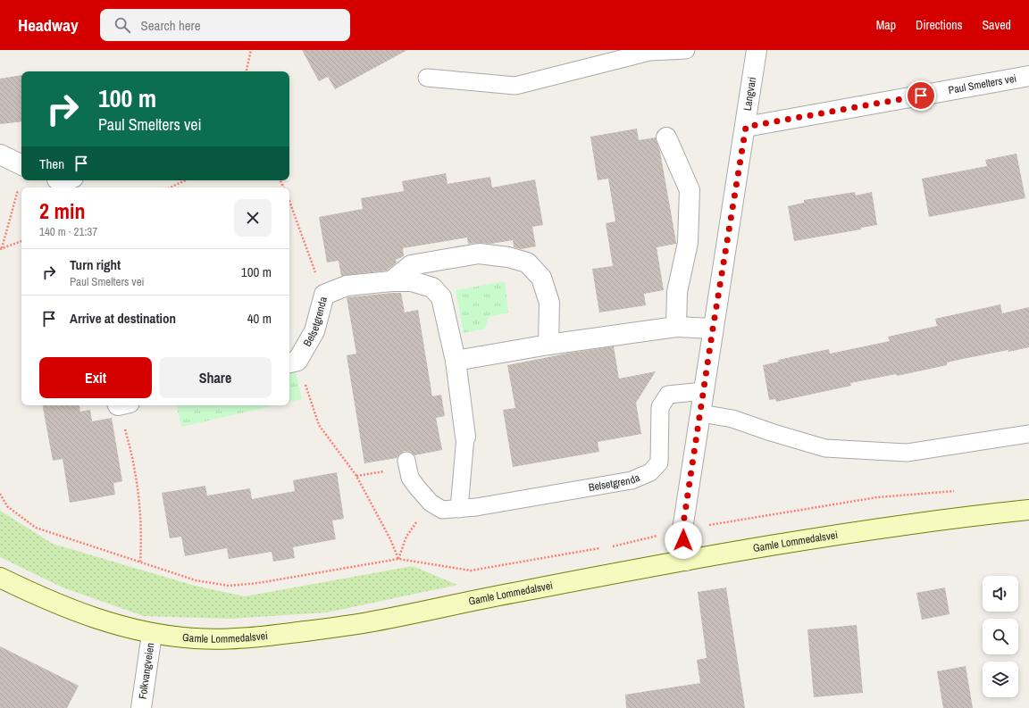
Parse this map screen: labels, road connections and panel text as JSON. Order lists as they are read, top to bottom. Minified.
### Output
{"streets":{"street":["Paul Smelters vei","Langvari","Belsetgrenda","Gamle Lommedalsvei","Folkvangveien"]},"crossings":[["Paul Smelters vei","Langvari"],["Langvari","Belsetgrenda"],["Langvari","Gamle Lommedalsvei"],["Gamle Lommedalsvei","Folkvangveien"]],"page":{"header":"Headway","search":"Search here","nav":["Map","Directions","Saved"],"turn":["100 m","Paul Smelters vei"],"then":"Then","heading":["2 min","140 m · 21:37"],"list":[{"name":"Turn right","note":"Paul Smelters vei","value":"100 m"},{"name":"Arrive at destination","value":"40 m"}],"buttons":["Exit","Share"]}}
